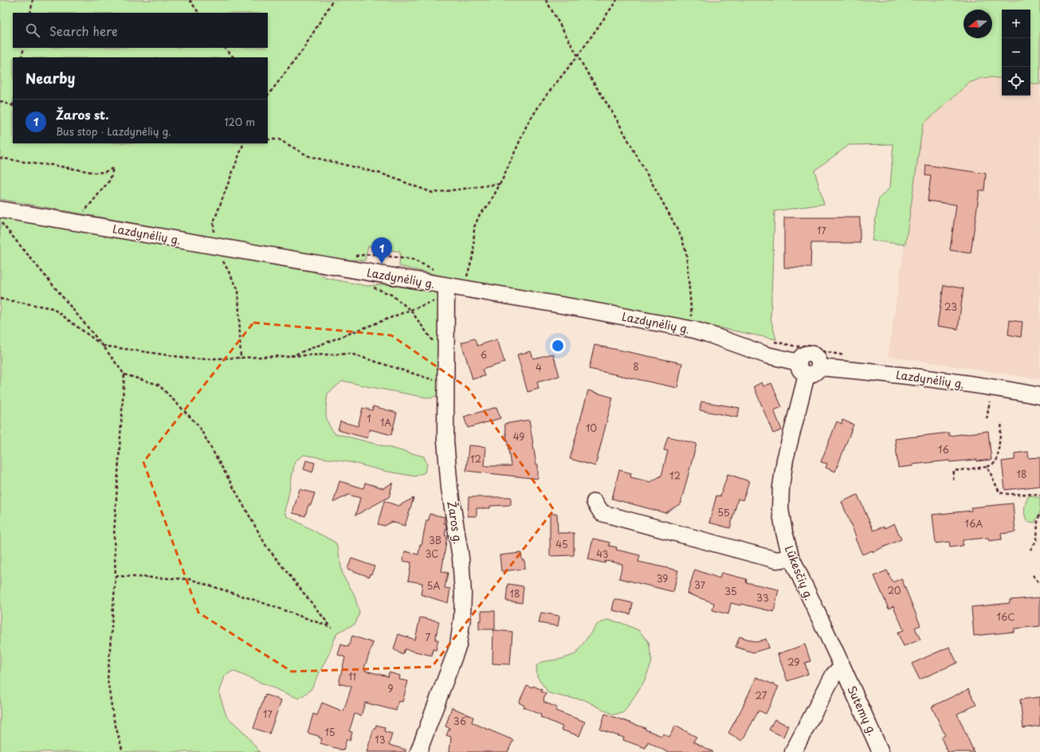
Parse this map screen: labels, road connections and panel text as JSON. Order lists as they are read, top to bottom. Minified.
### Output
{"streets":{"street":["Lazdynėlių g.","Žaros g.","Lūkesčių g.","Sutemų g."]},"crossings":[["Lazdynėlių g.","Žaros g."],["Lazdynėlių g.","Lūkesčių g."],["Lūkesčių g.","Sutemų g."]],"house_numbers":["17","23","6","8","4","1","1A","10","49","16","12","18","12","55","16A","3B","45","3C","43","39","37","5A","20","35","18","33","16C","7","29","11","9","27","17","36","15","13"],"north":"left","page":{"map_buttons":["+","−"],"search":"Search here","heading":"Nearby","list":[{"mark":"1","name":"Žaros st.","note":"Bus stop · Lazdynėlių g.","value":"120 m"}],"pins":"1"}}
